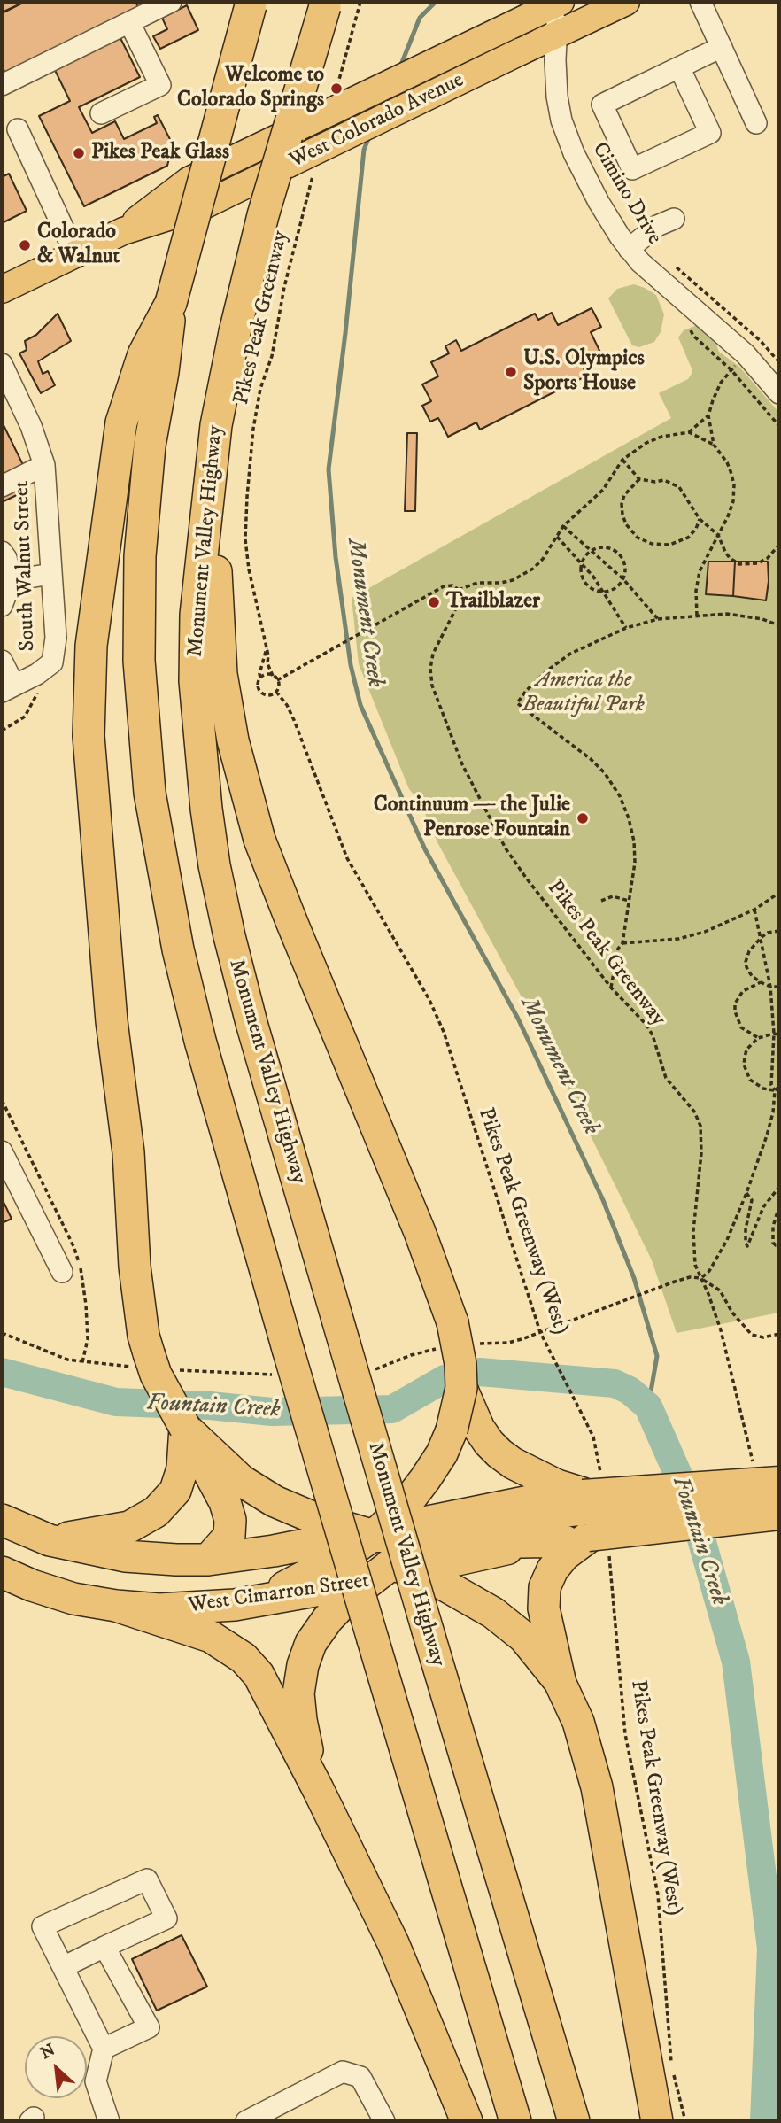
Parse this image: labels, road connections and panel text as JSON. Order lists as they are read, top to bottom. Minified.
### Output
{"streets":{"highway":["Monument Valley Highway","West Cimarron Street"],"main road":["West Colorado Avenue"],"street":["Cimino Drive","South Walnut Street"],"path":["Pikes Peak Greenway","Pikes Peak Greenway (West)"]},"crossings":[["West Colorado Avenue","Cimino Drive"],["West Colorado Avenue","Pikes Peak Greenway"],["Pikes Peak Greenway","Pikes Peak Greenway (West)"],["Pikes Peak Greenway (West)","West Cimarron Street"]],"water":["Monument Creek","Fountain Creek"],"parks":["America the Beautiful Park"],"places":["Welcome to Colorado Springs","Pikes Peak Glass","Colorado & Walnut","U.S. Olympics Sports House","Trailblazer","Continuum — the Julie Penrose Fountain"],"north":"top left"}
